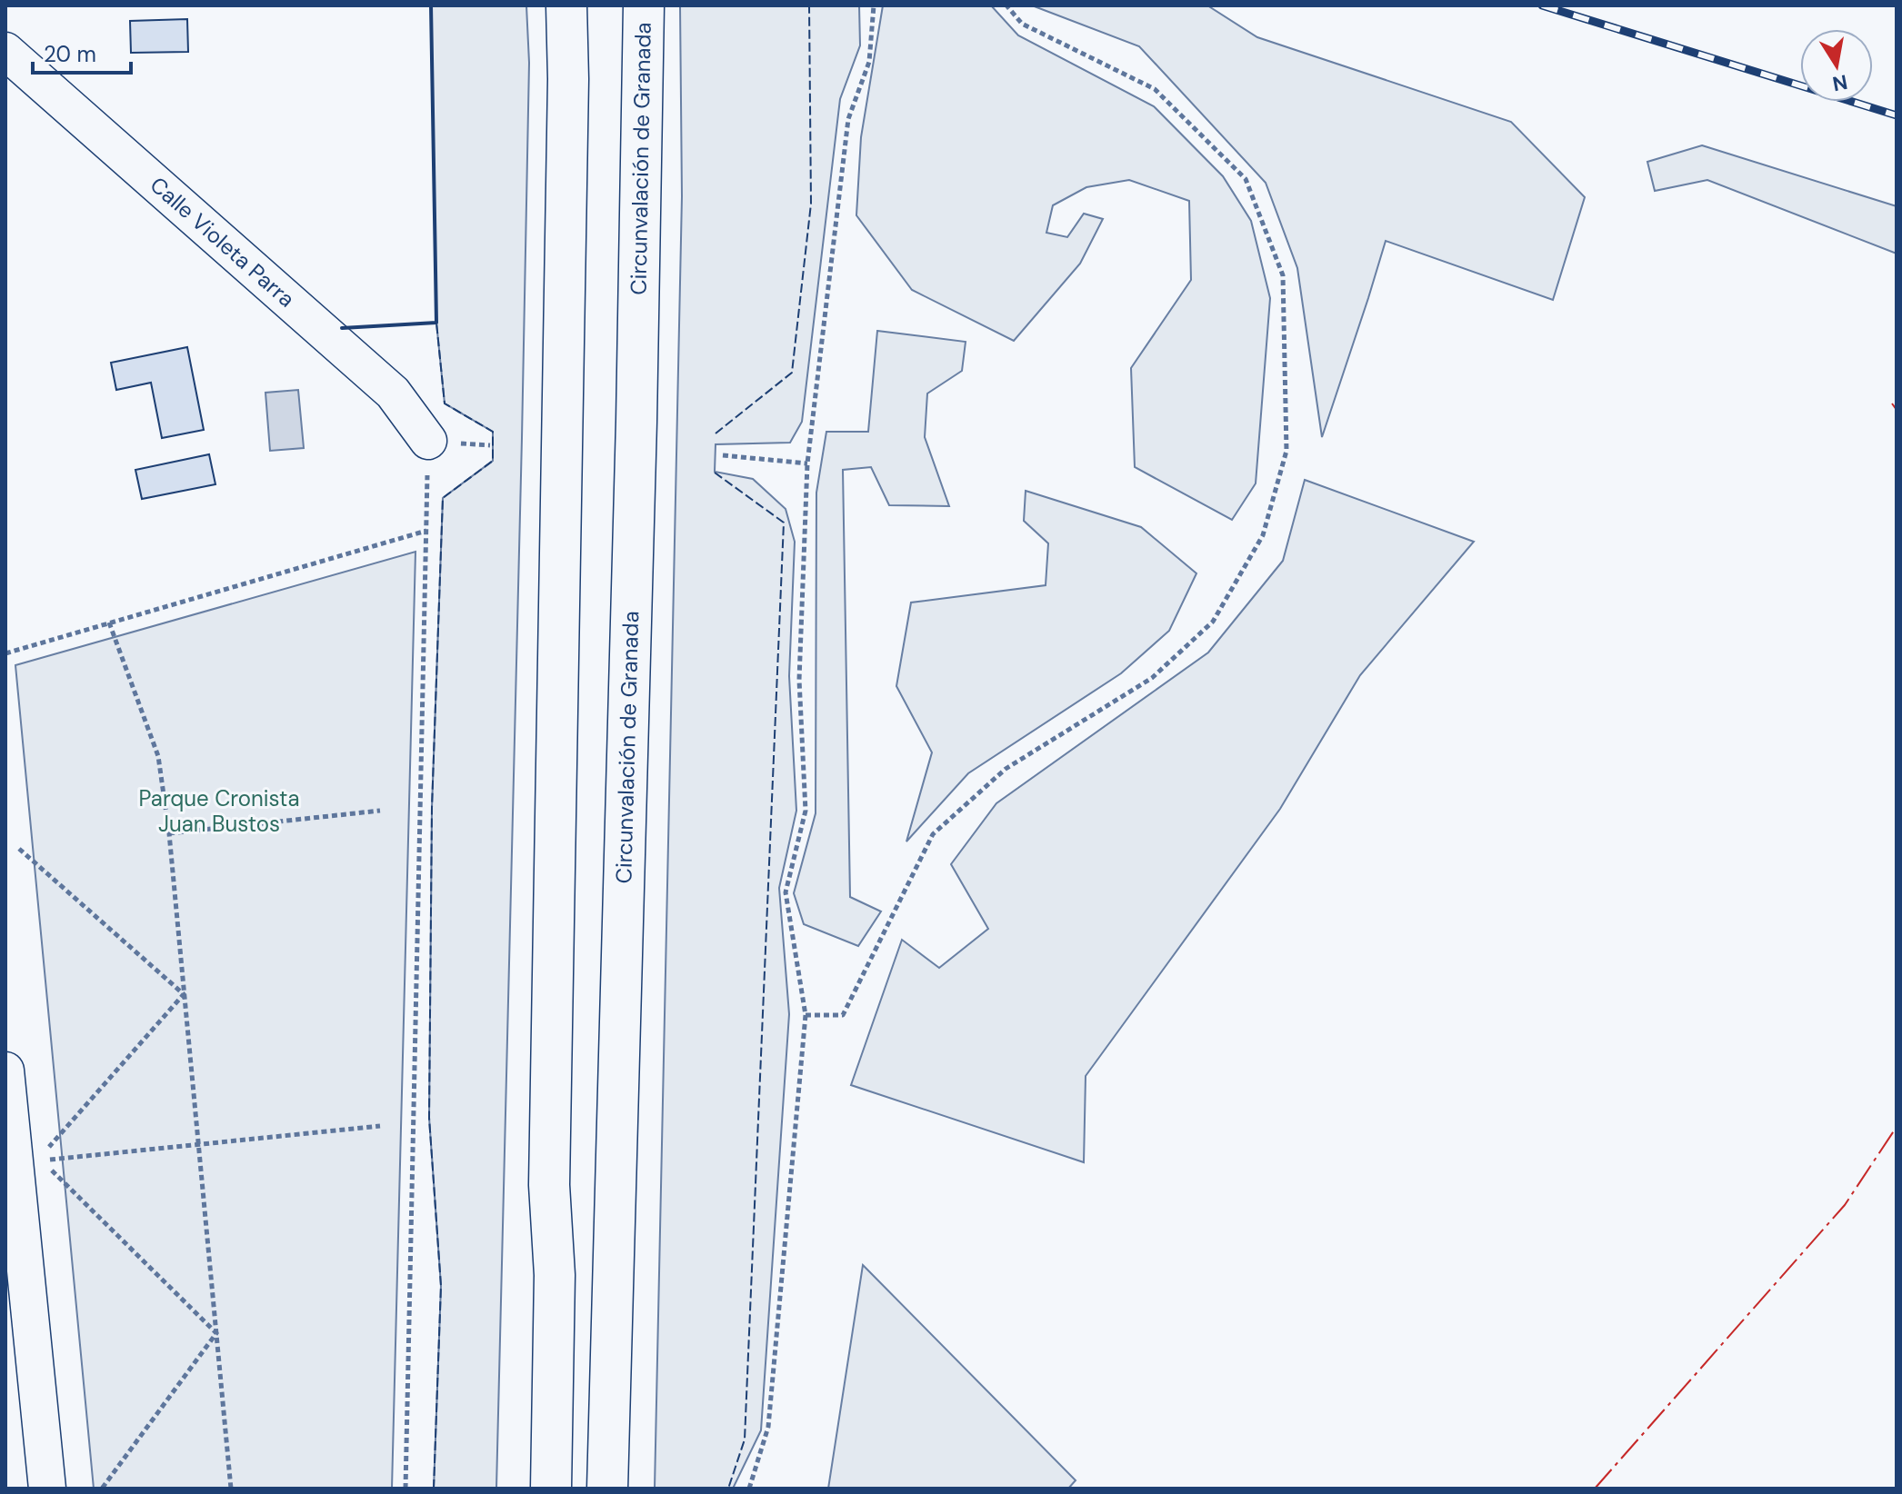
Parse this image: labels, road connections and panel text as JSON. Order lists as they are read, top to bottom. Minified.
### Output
{"streets":{"highway":["Circunvalación de Granada"],"street":["Calle Violeta Parra"]},"parks":["Parque Cronista Juan Bustos"],"scale_bar":"20 m","north":"bottom"}
